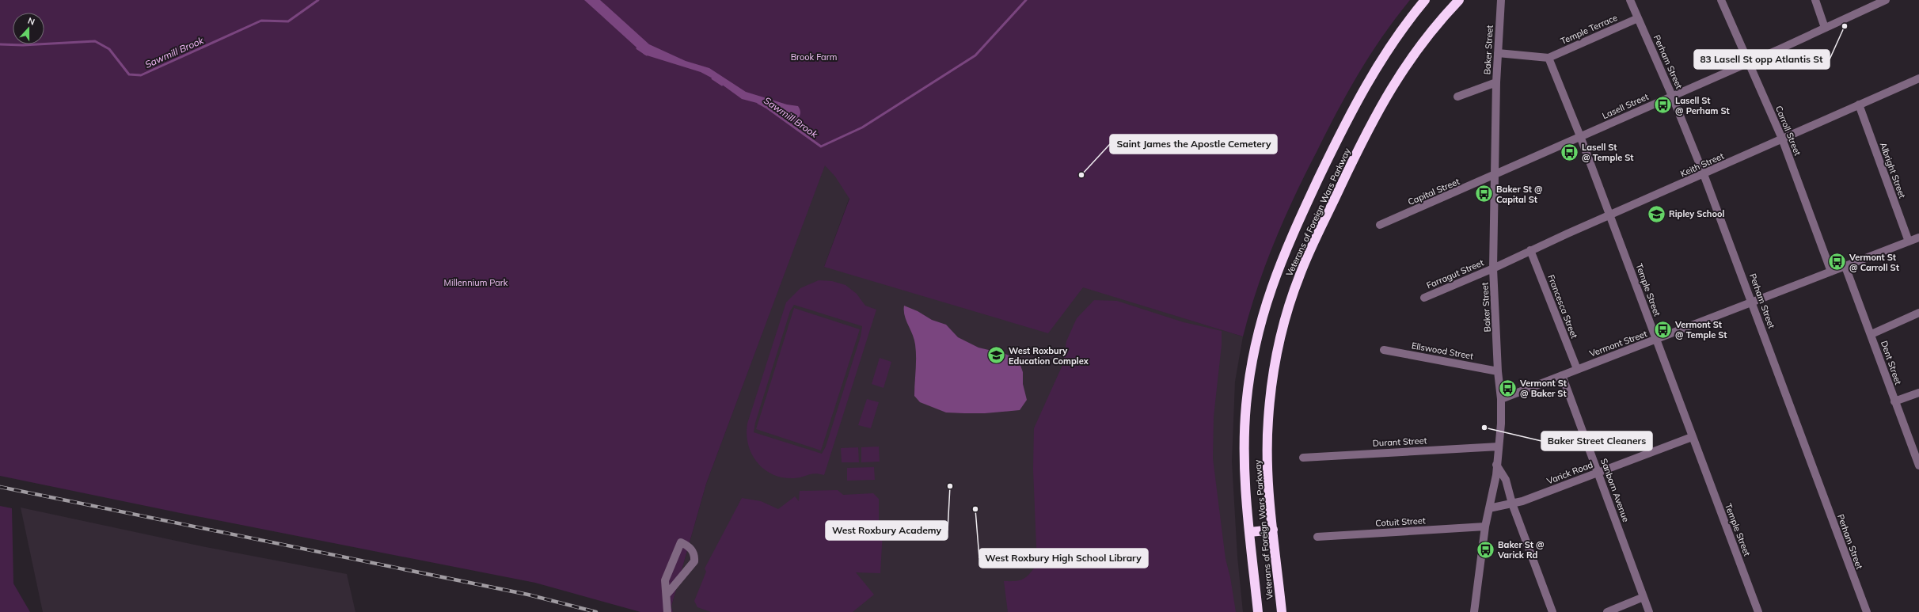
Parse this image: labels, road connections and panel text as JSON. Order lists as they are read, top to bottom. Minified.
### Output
{"streets":{"highway":["Veterans of Foreign Wars Parkway"],"street":["Temple Terrace","Baker Street","Perham Street","Lasell Street","Carroll Street","Keith Street","Albright Street","Capital Street","Farragut Street","Temple Street","Francesca Street","Vermont Street","Ellswood Street","Dent Street","Durant Street","Varick Road","Sanborn Avenue","Cotuit Street"]},"crossings":[["Temple Terrace","Perham Street"],["Temple Terrace","Temple Street"],["Baker Street","Lasell Street"],["Baker Street","Keith Street"],["Baker Street","Capital Street"],["Baker Street","Farragut Street"],["Baker Street","Vermont Street"],["Baker Street","Ellswood Street"],["Baker Street","Durant Street"],["Baker Street","Varick Road"],["Baker Street","Cotuit Street"],["Perham Street","Lasell Street"],["Perham Street","Keith Street"],["Perham Street","Vermont Street"],["Lasell Street","Carroll Street"],["Lasell Street","Capital Street"],["Lasell Street","Temple Street"],["Carroll Street","Keith Street"],["Carroll Street","Vermont Street"],["Keith Street","Albright Street"],["Keith Street","Farragut Street"],["Keith Street","Temple Street"],["Keith Street","Francesca Street"],["Albright Street","Vermont Street"],["Temple Street","Vermont Street"],["Temple Street","Varick Road"],["Francesca Street","Vermont Street"],["Vermont Street","Dent Street"],["Vermont Street","Sanborn Avenue"],["Varick Road","Sanborn Avenue"]],"water":["Sawmill Brook"],"parks":["Brook Farm","Millennium Park"],"places":{"other":["83 Lasell St opp Atlantis St","Saint James the Apostle Cemetery","Baker Street Cleaners","West Roxbury Academy","West Roxbury High School Library"],"bus stop":["Lasell St @ Perham St","Lasell St @ Temple St","Baker St @ Capital St","Vermont St @ Carroll St","Vermont St @ Temple St","Vermont St @ Baker St","Baker St @ Varick Rd"],"school or university":["Ripley School","West Roxbury Education Complex"]},"north":"top"}
